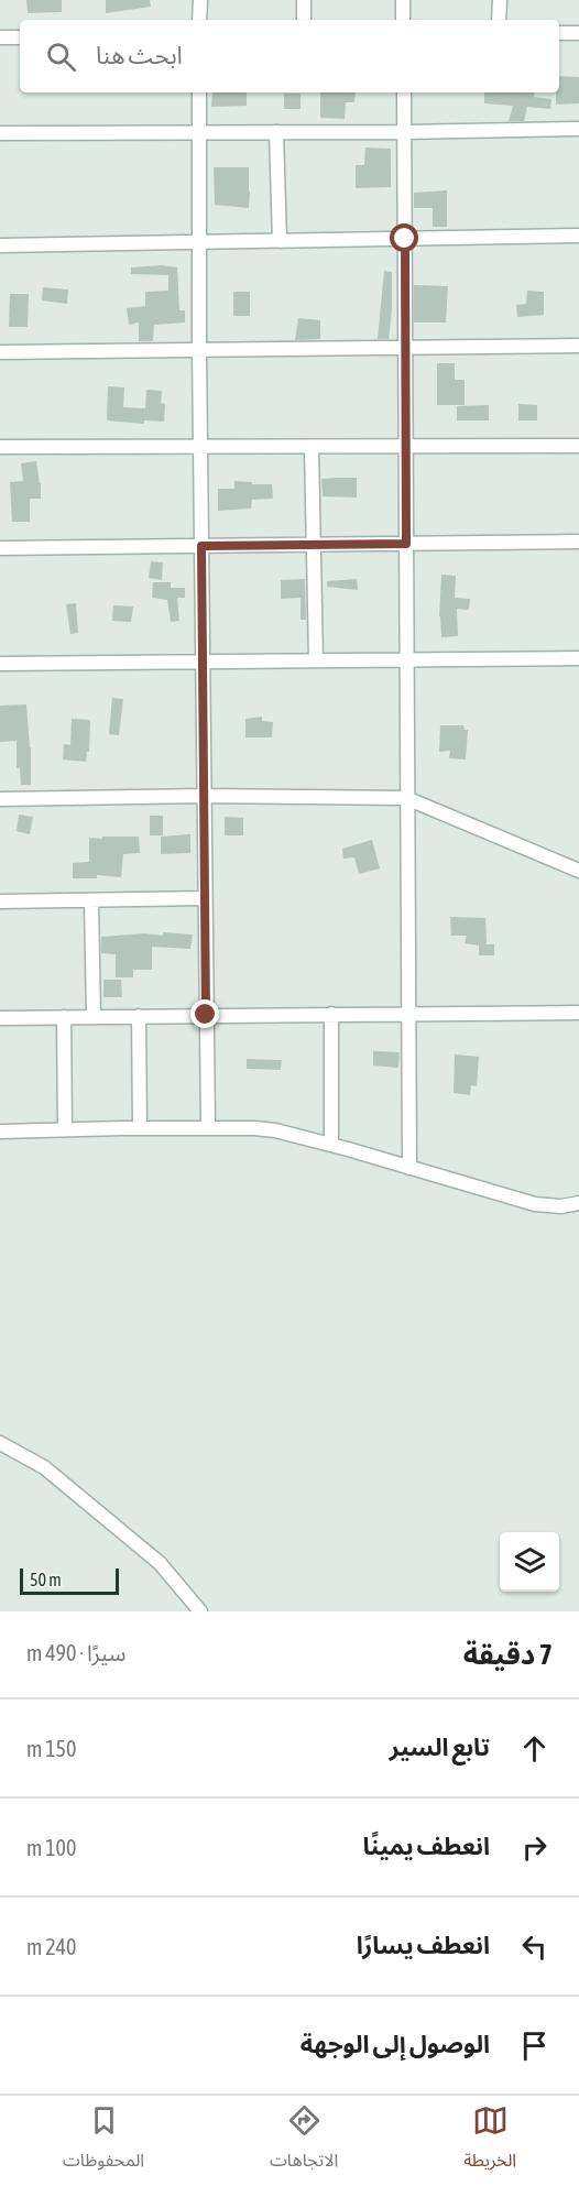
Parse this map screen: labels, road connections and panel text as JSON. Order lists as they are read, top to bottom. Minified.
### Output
{"scale_bar":"50 m","page":{"search":"ابحث هنا","scale":"50 m","heading":["7 دقيقة","سيرًا · 490 m"],"list":[["تابع السير","150 m"],["انعطف يمينًا","100 m"],["انعطف يسارًا","240 m"],"الوصول إلى الوجهة"],"nav":["الخريطة","الاتجاهات","المحفوظات"]}}
